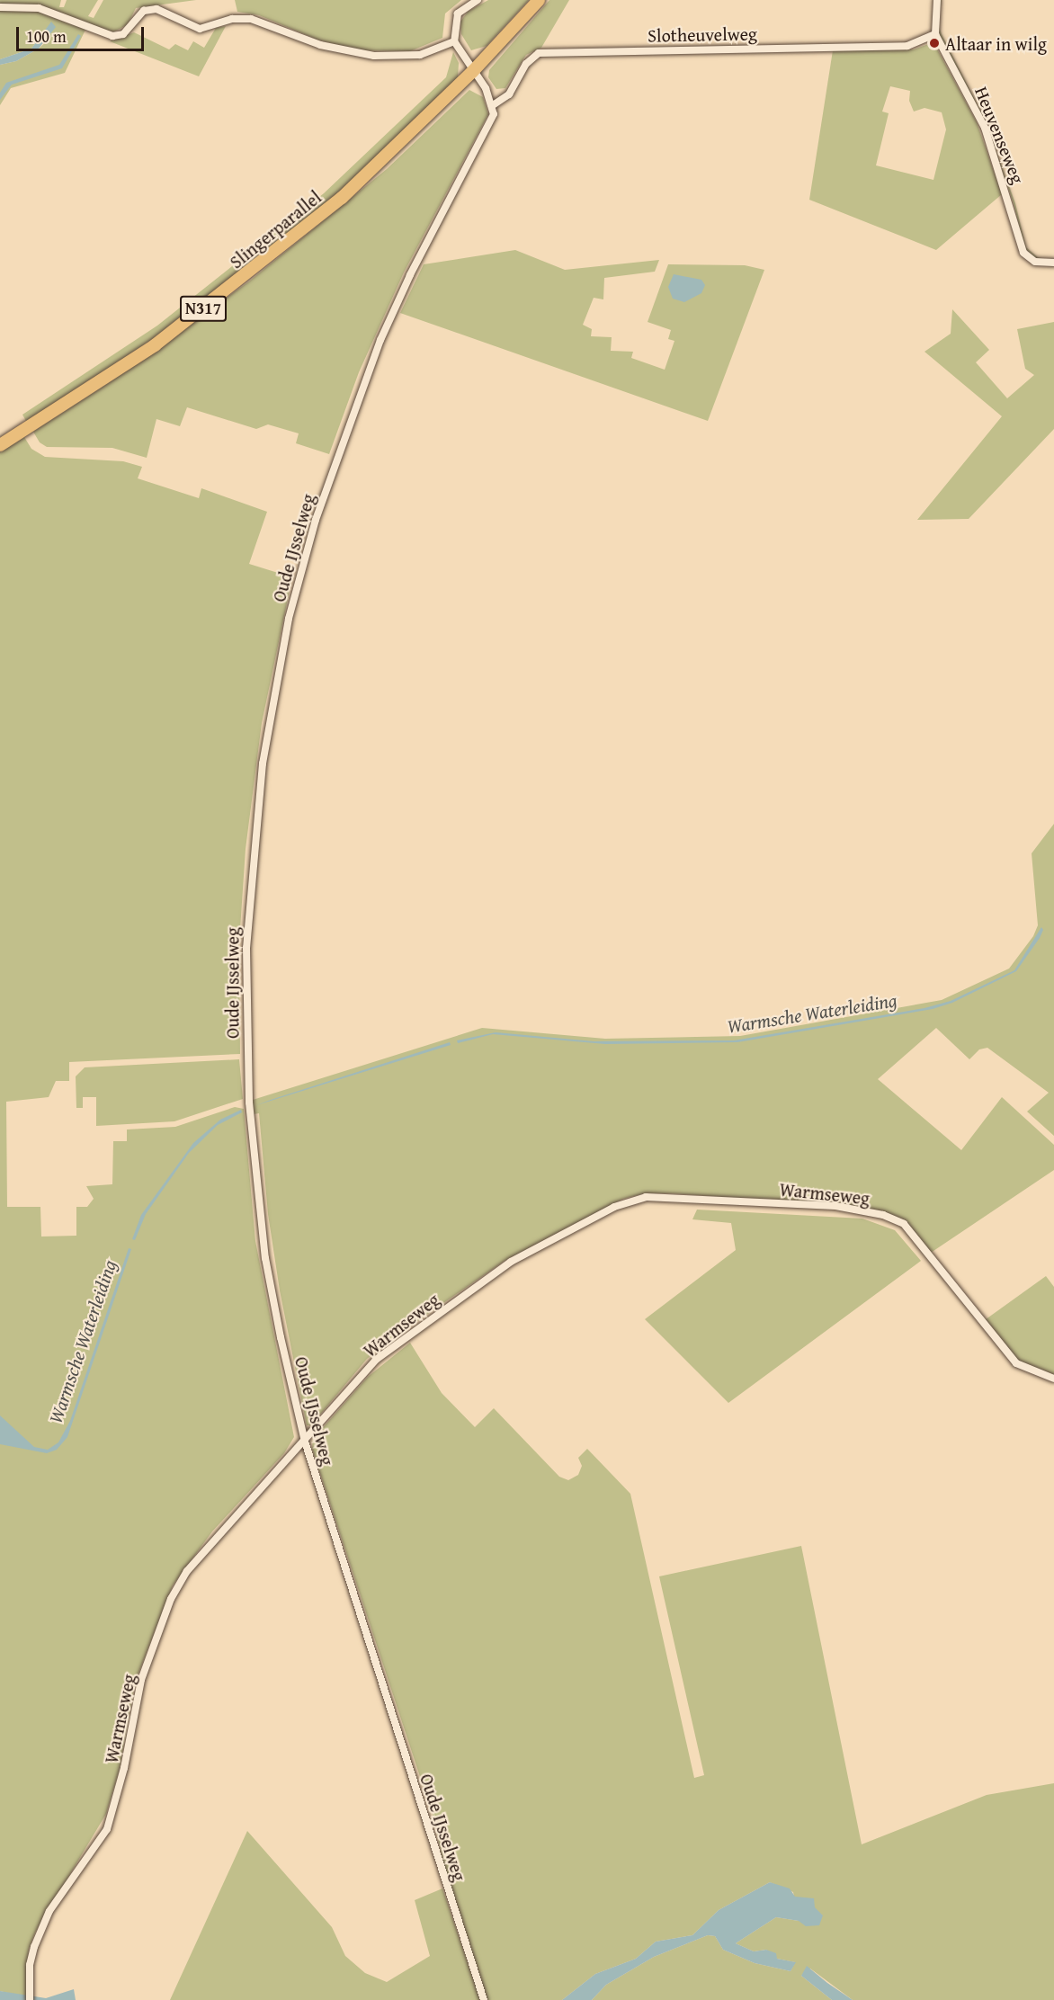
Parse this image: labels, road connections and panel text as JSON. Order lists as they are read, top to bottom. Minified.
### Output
{"streets":{"main road":["Slingerparallel","N317"],"street":["Slotheuvelweg","Heuvenseweg","Oude IJsselweg","Warmseweg"]},"crossings":[["Slotheuvelweg","Heuvenseweg"],["Slotheuvelweg","Oude IJsselweg"],["Oude IJsselweg","Warmseweg"]],"water":["Warmsche Waterleiding"],"places":["Altaar in wilg"],"scale_bar":"100 m"}
